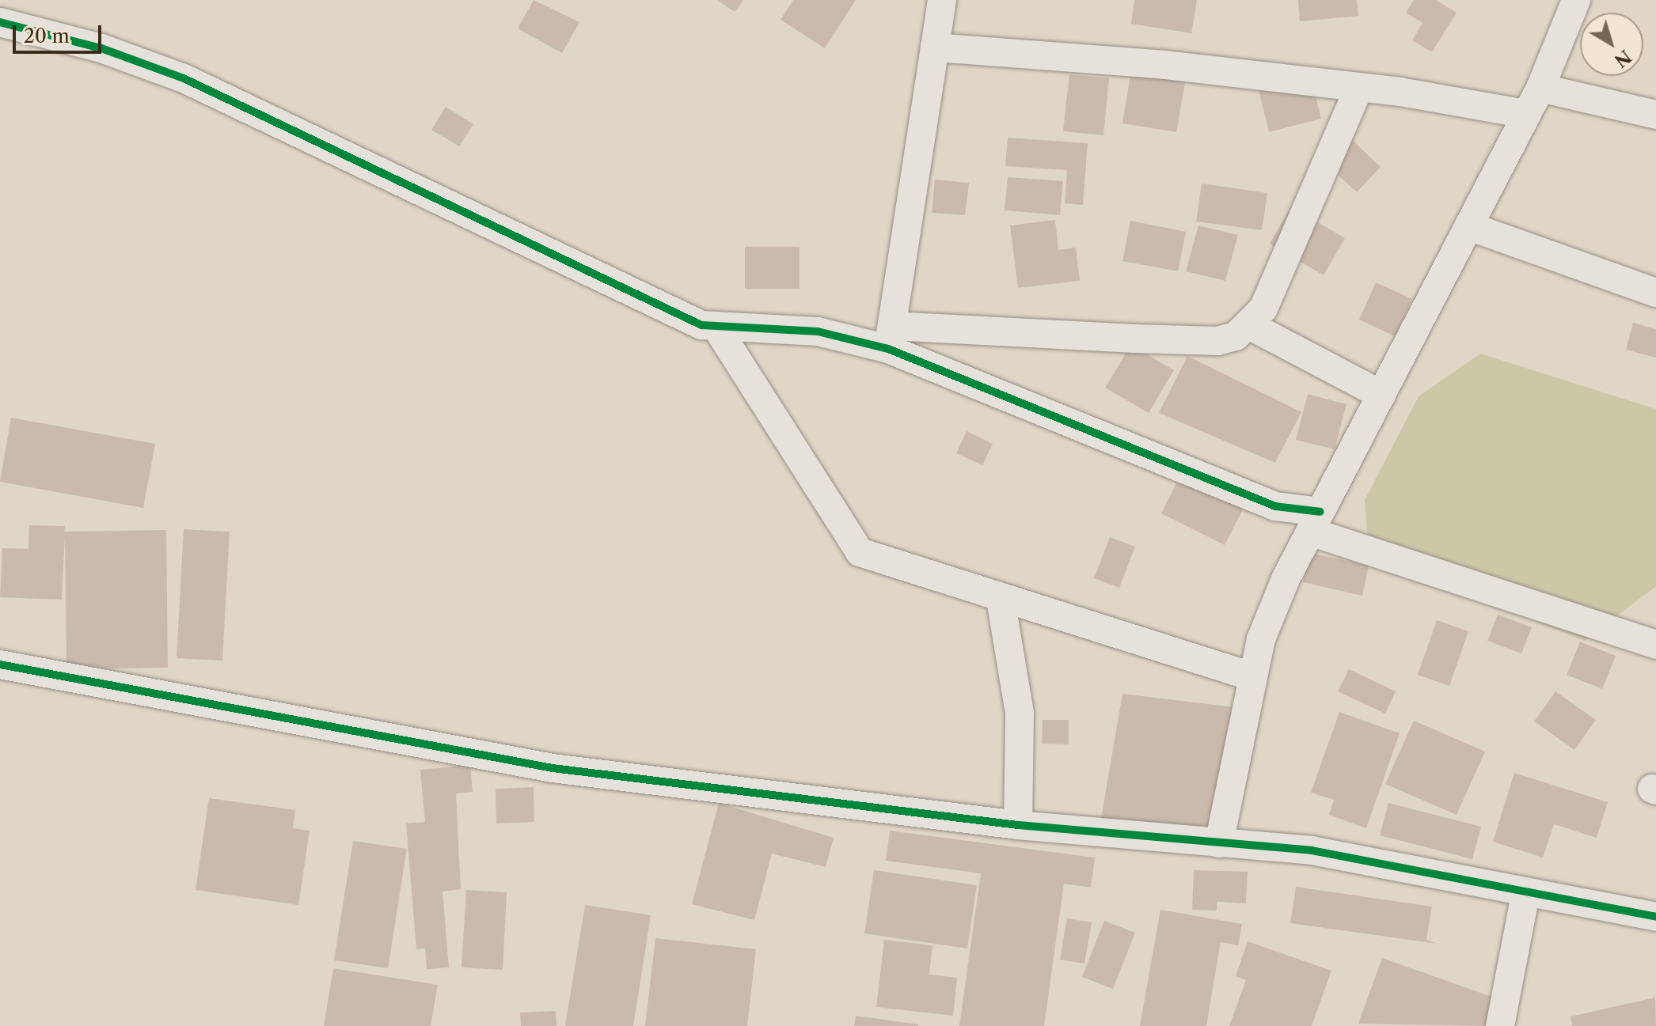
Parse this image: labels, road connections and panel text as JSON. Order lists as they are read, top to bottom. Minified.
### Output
{"scale_bar":"20 m","north":"bottom right"}
